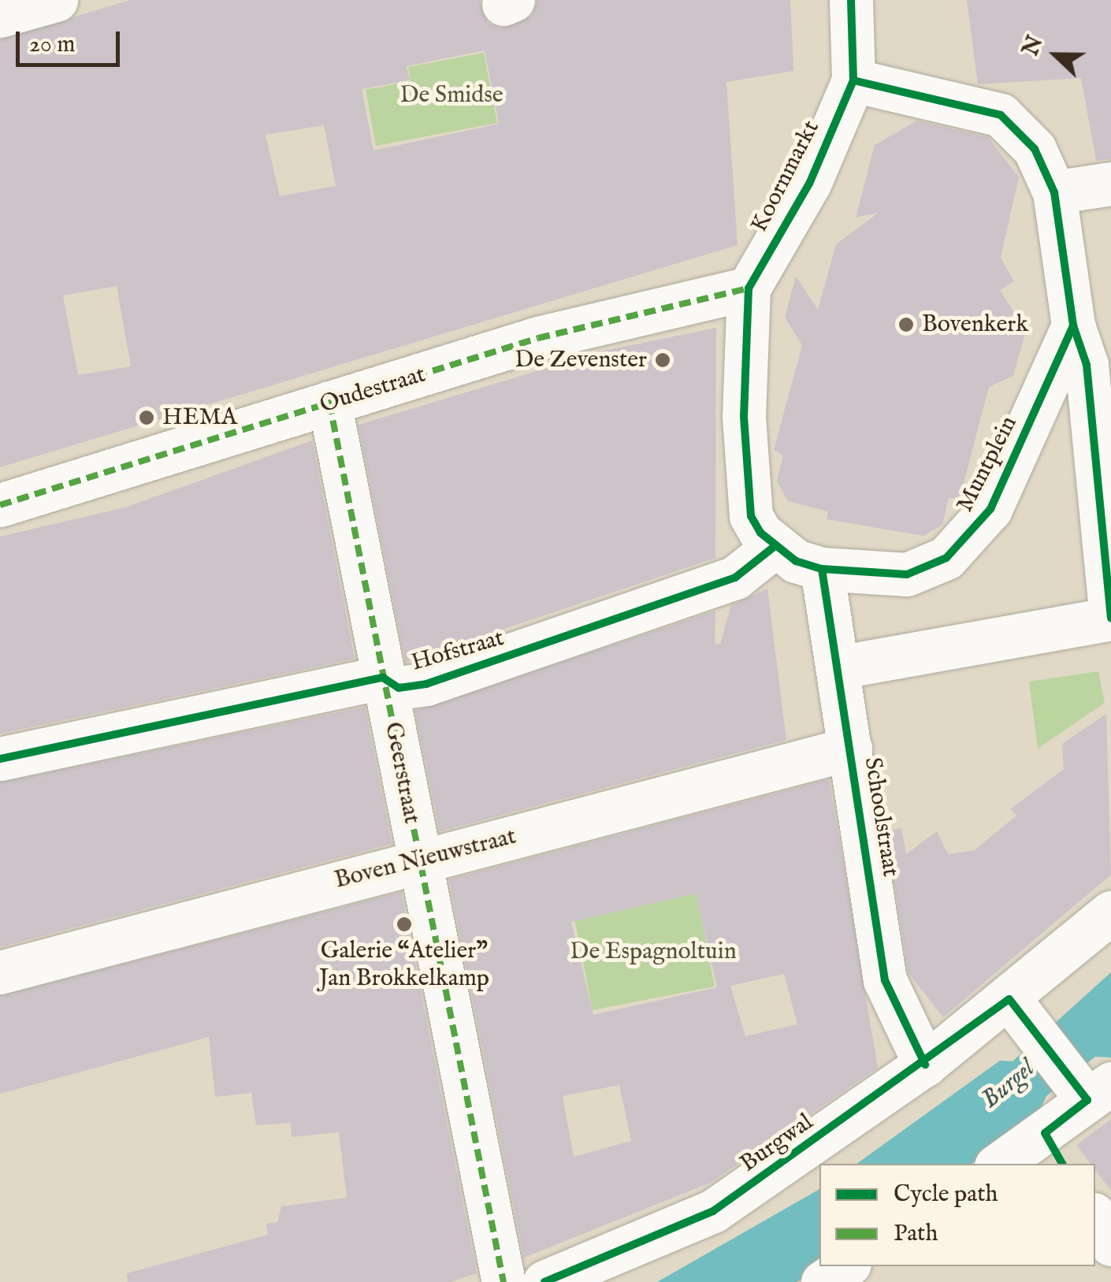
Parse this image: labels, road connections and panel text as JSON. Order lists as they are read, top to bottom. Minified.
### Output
{"streets":{"street":["Koornmarkt","Oudestraat","Muntplein","Hofstraat","Geerstraat","Schoolstraat","Boven Nieuwstraat","Burgwal"]},"crossings":[["Koornmarkt","Oudestraat"],["Oudestraat","Geerstraat"],["Muntplein","Hofstraat"],["Muntplein","Schoolstraat"],["Hofstraat","Geerstraat"],["Geerstraat","Boven Nieuwstraat"],["Schoolstraat","Boven Nieuwstraat"],["Schoolstraat","Burgwal"]],"water":["Burgel"],"parks":["De Smidse","De Espagnoltuin"],"places":["Bovenkerk","De Zevenster","HEMA","Galerie “Atelier” Jan Brokkelkamp"],"legend":["Cycle path","Path"],"scale_bar":"20 m","north":"left"}
